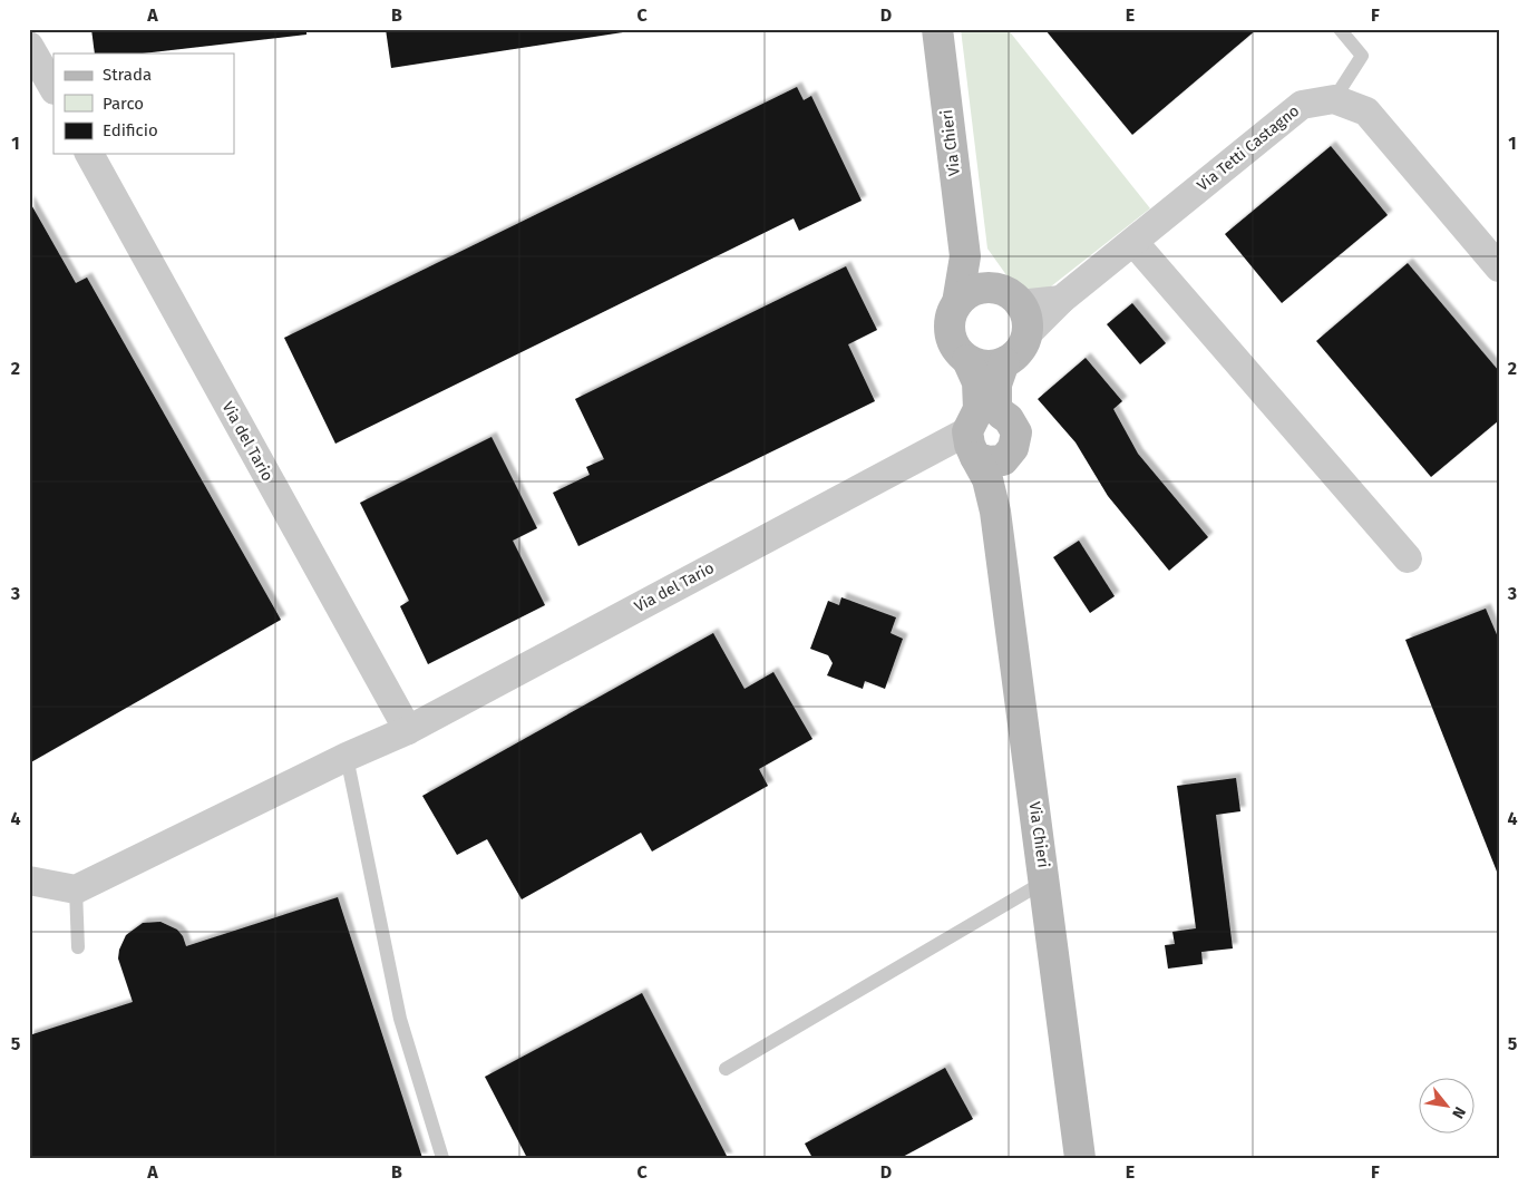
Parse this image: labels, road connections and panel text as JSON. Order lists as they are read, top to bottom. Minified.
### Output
{"streets":{"main road":["Via Chieri"],"street":["Via Tetti Castagno","Via del Tario"]},"crossings":[["Via Chieri","Via Tetti Castagno"],["Via Chieri","Via del Tario"]],"legend":["Strada","Parco","Edificio"],"north":"bottom right","grid":{"columns":["A","B","C","D","E","F"],"rows":["1","2","3","4","5"]}}
